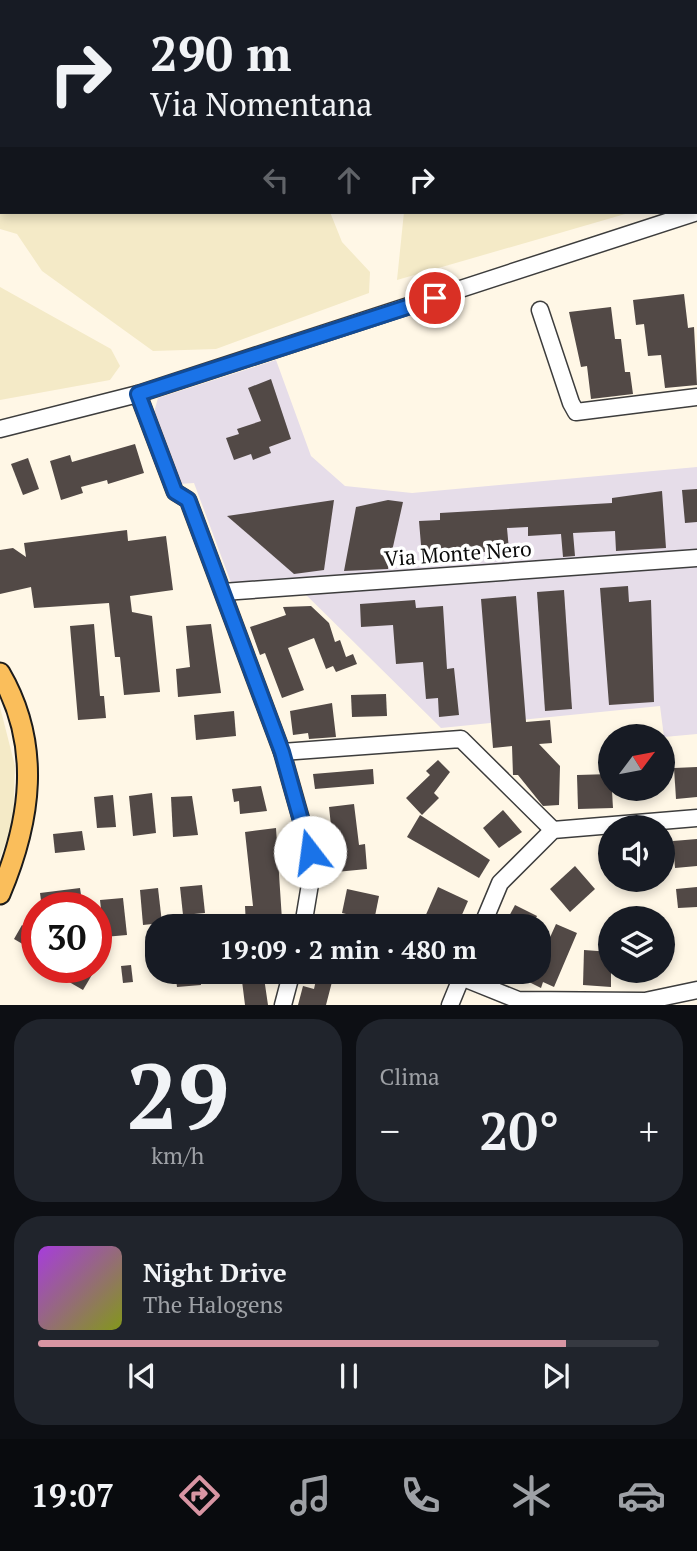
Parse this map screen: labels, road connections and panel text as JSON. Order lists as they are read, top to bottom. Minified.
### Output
{"streets":{"street":["Via Monte Nero"]},"north":"top right","page":{"turn":["290 m","Via Nomentana"],"limit":"30","trip":"19:09 · 2 min · 480 m","tile":[["29","km/h"],"Clima"],"heat":["−","20°","+"],"song":["Night Drive","The Halogens"],"tabs":"19:07"}}
